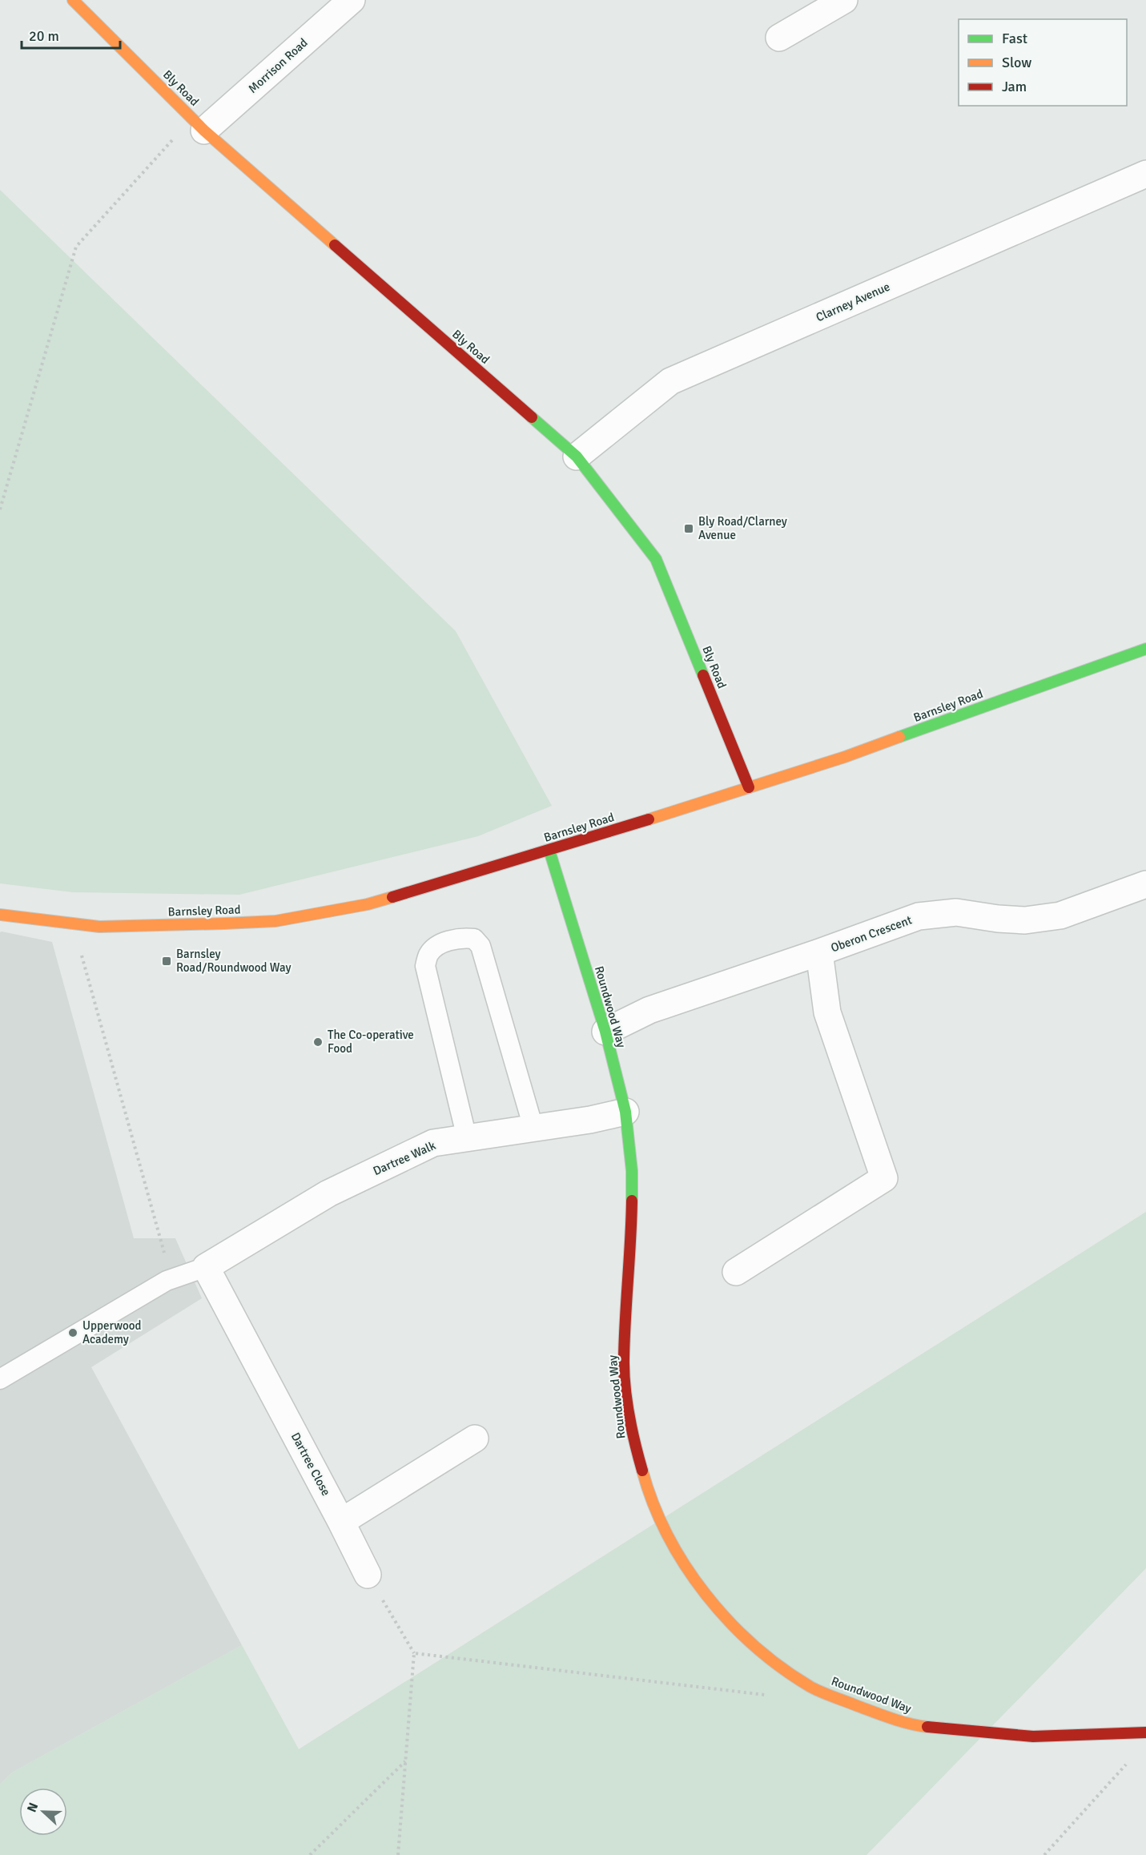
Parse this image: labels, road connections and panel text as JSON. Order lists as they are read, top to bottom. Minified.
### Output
{"streets":{"street":["Morrison Road","Bly Road","Clarney Avenue","Barnsley Road","Oberon Crescent","Roundwood Way","Dartree Walk","Dartree Close"]},"crossings":[["Morrison Road","Bly Road"],["Bly Road","Clarney Avenue"],["Bly Road","Barnsley Road"],["Barnsley Road","Roundwood Way"],["Oberon Crescent","Roundwood Way"],["Roundwood Way","Dartree Walk"],["Dartree Walk","Dartree Close"]],"places":{"transit":["Bly Road/Clarney Avenue","Barnsley Road/Roundwood Way"],"other":["The Co-operative Food","Upperwood Academy"]},"legend":["Fast","Slow","Jam"],"scale_bar":"20 m","north":"left"}
